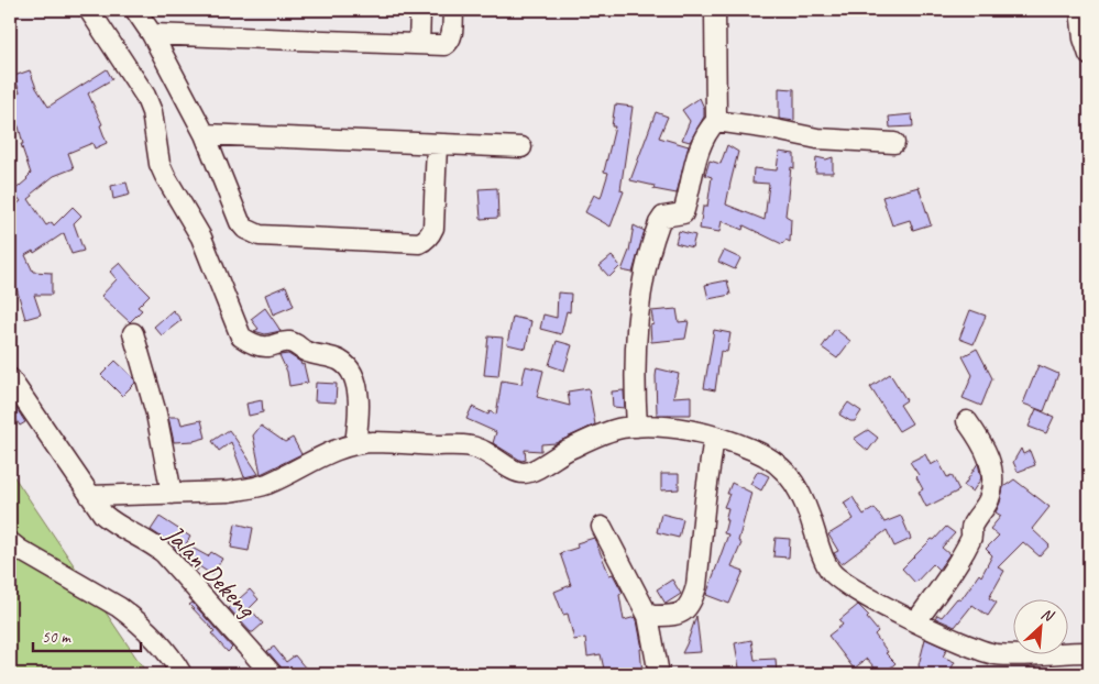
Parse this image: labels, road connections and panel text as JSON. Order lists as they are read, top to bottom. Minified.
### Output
{"streets":{"street":["Jalan Dekeng"]},"scale_bar":"50 m","north":"top right"}
